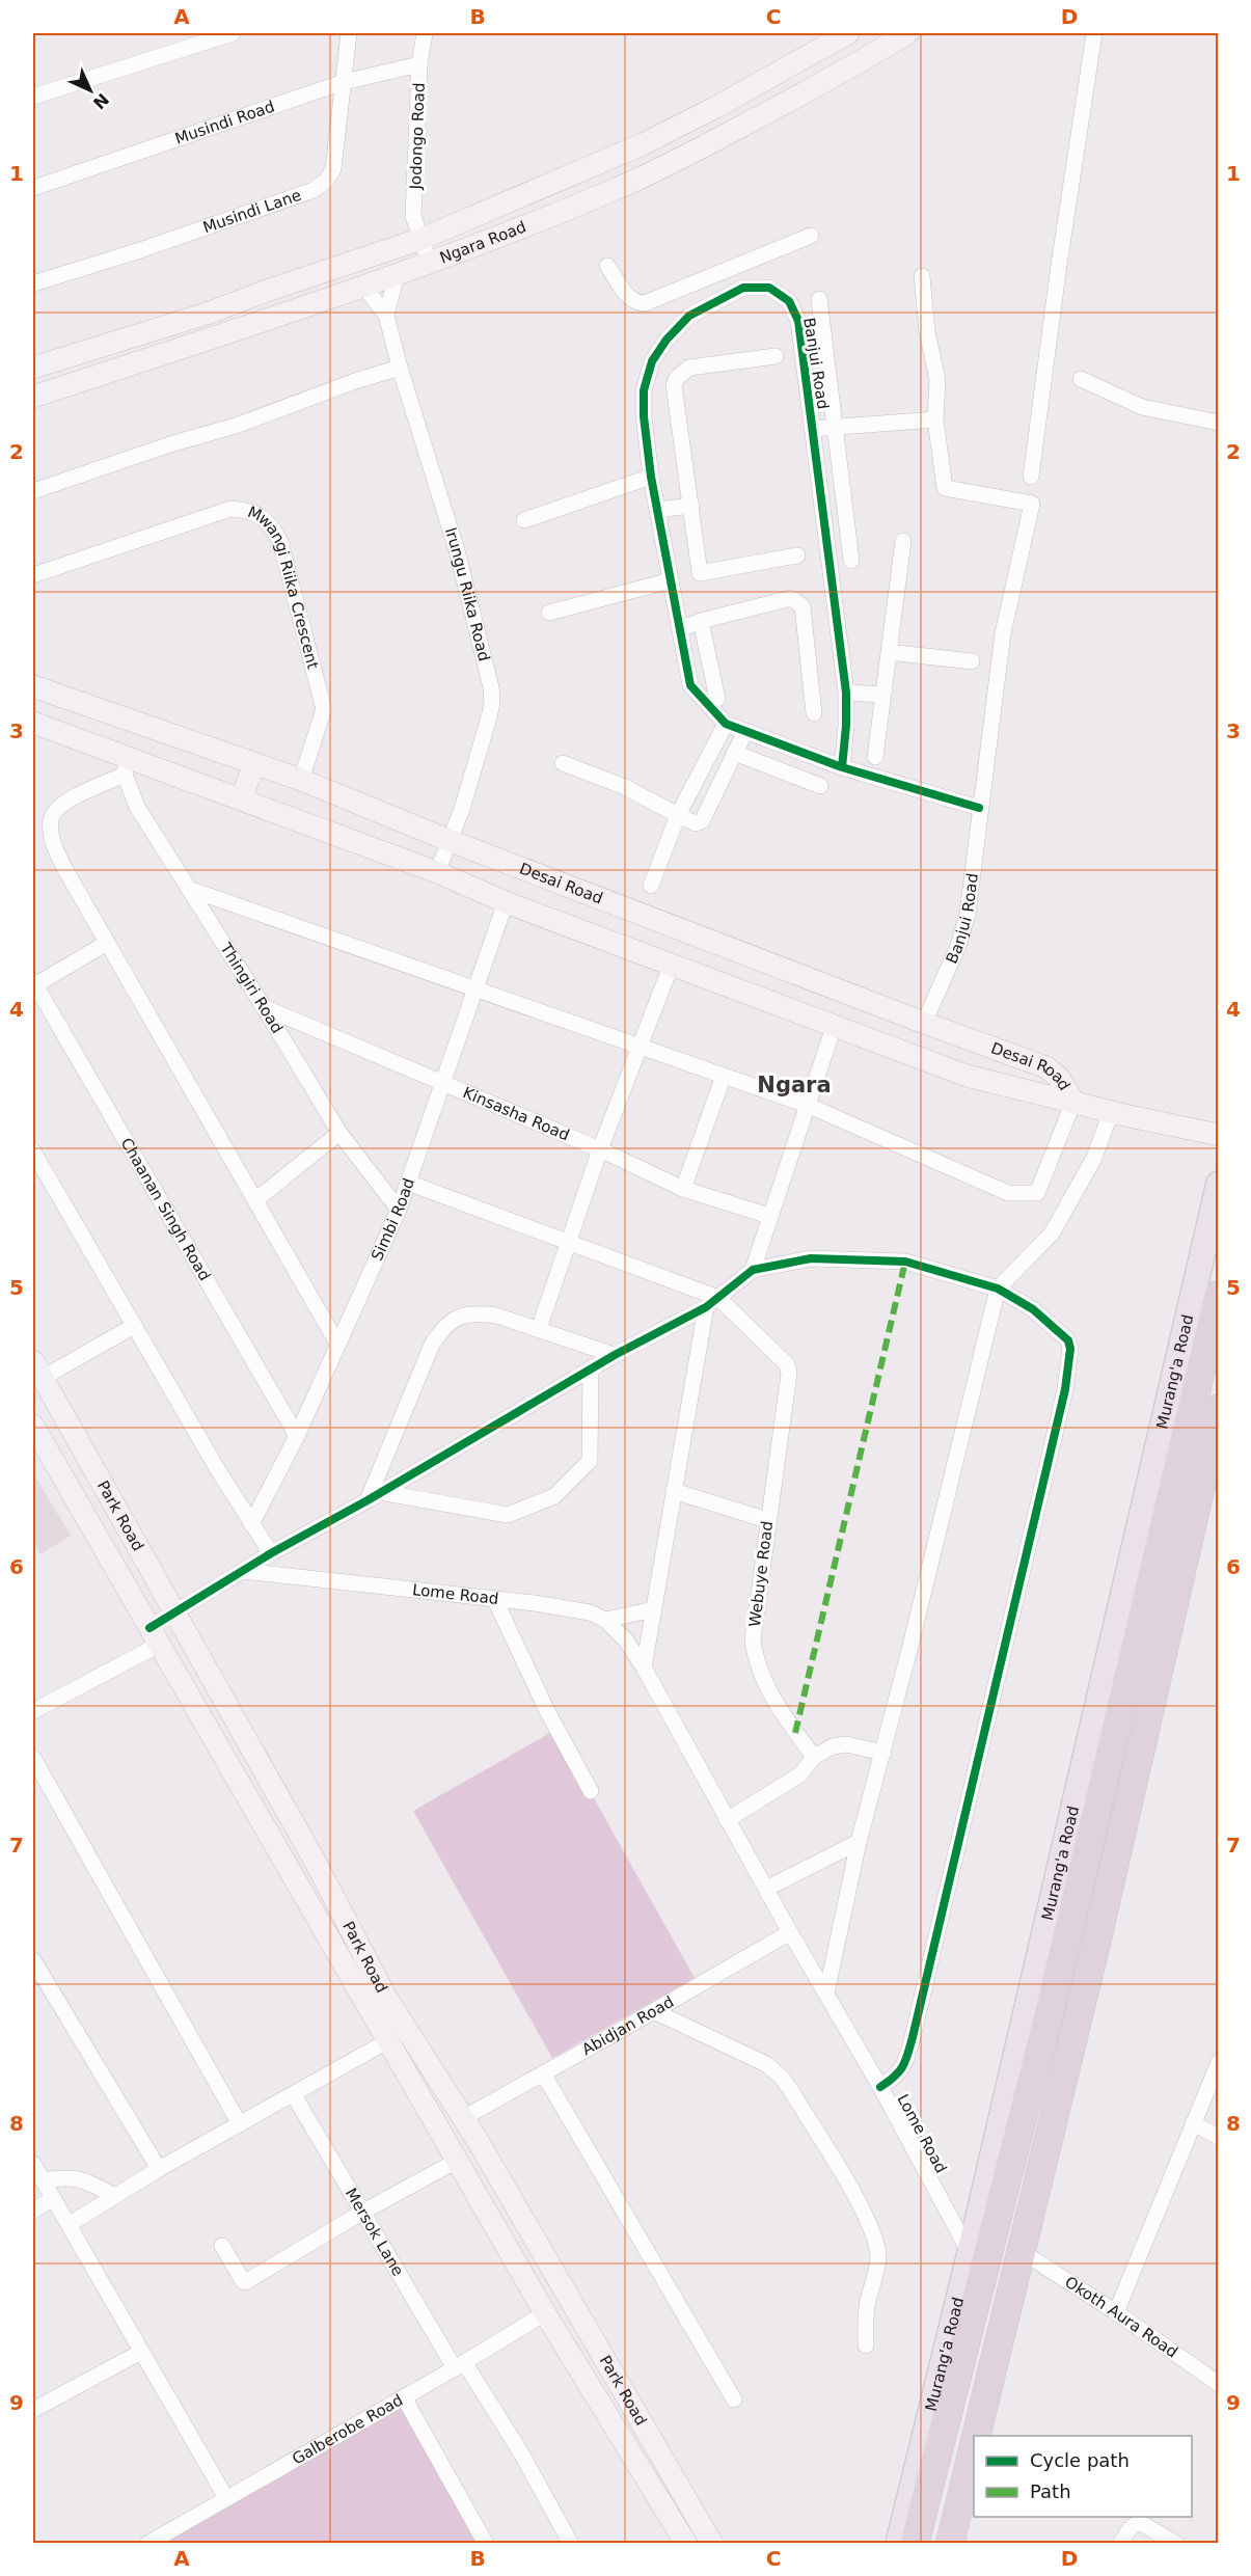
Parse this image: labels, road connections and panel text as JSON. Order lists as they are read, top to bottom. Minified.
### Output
{"streets":{"highway":["Murang'a Road"],"main road":["Ngara Road","Desai Road","Park Road"],"street":["Musindi Road","Jodongo Road","Musindi Lane","Banjui Road","Mwangi Riika Crescent","Irungu Riika Road","Thingiri Road","Kinsasha Road","Chaanan Singh Road","Simbi Road","Webuye Road","Lome Road","Abidjan Road","Mersok Lane","Okoth Aura Road","Galberobe Road"]},"crossings":[["Musindi Road","Jodongo Road"],["Musindi Road","Musindi Lane"],["Jodongo Road","Ngara Road"],["Ngara Road","Irungu Riika Road"],["Banjui Road","Desai Road"],["Mwangi Riika Crescent","Desai Road"],["Irungu Riika Road","Desai Road"],["Desai Road","Thingiri Road"],["Desai Road","Simbi Road"],["Thingiri Road","Kinsasha Road"],["Thingiri Road","Simbi Road"],["Kinsasha Road","Simbi Road"],["Chaanan Singh Road","Simbi Road"],["Murang'a Road","Lome Road"],["Park Road","Abidjan Road"],["Park Road","Galberobe Road"],["Lome Road","Abidjan Road"],["Mersok Lane","Galberobe Road"]],"districts":["Ngara"],"legend":["Cycle path","Path"],"north":"bottom right","grid":{"columns":["A","B","C","D"],"rows":["1","2","3","4","5","6","7","8","9"]}}
